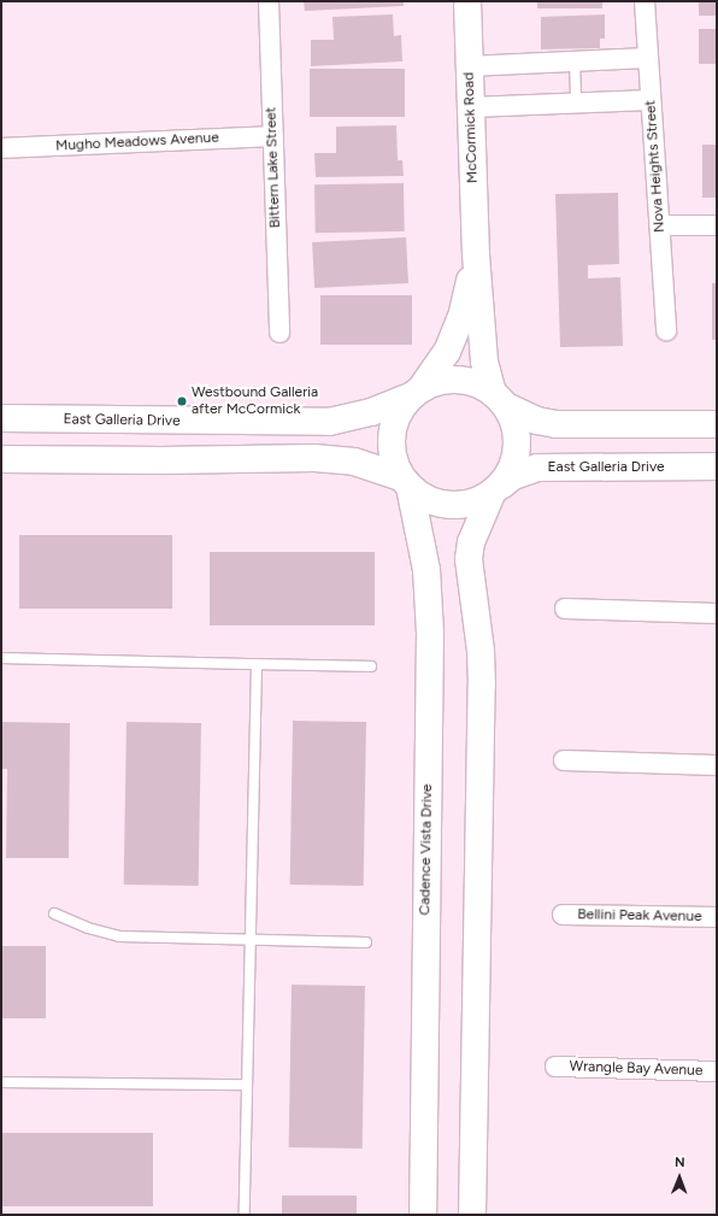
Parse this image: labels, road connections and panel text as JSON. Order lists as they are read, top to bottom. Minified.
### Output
{"streets":{"street":["McCormick Road","Mugho Meadows Avenue","Nova Heights Street","Bittern Lake Street","East Galleria Drive","Cadence Vista Drive","Bellini Peak Avenue","Wrangle Bay Avenue"]},"crossings":[["McCormick Road","East Galleria Drive"],["McCormick Road","Cadence Vista Drive"],["Mugho Meadows Avenue","Bittern Lake Street"],["East Galleria Drive","Cadence Vista Drive"]],"places":["Westbound Galleria after McCormick"],"north":"top"}
